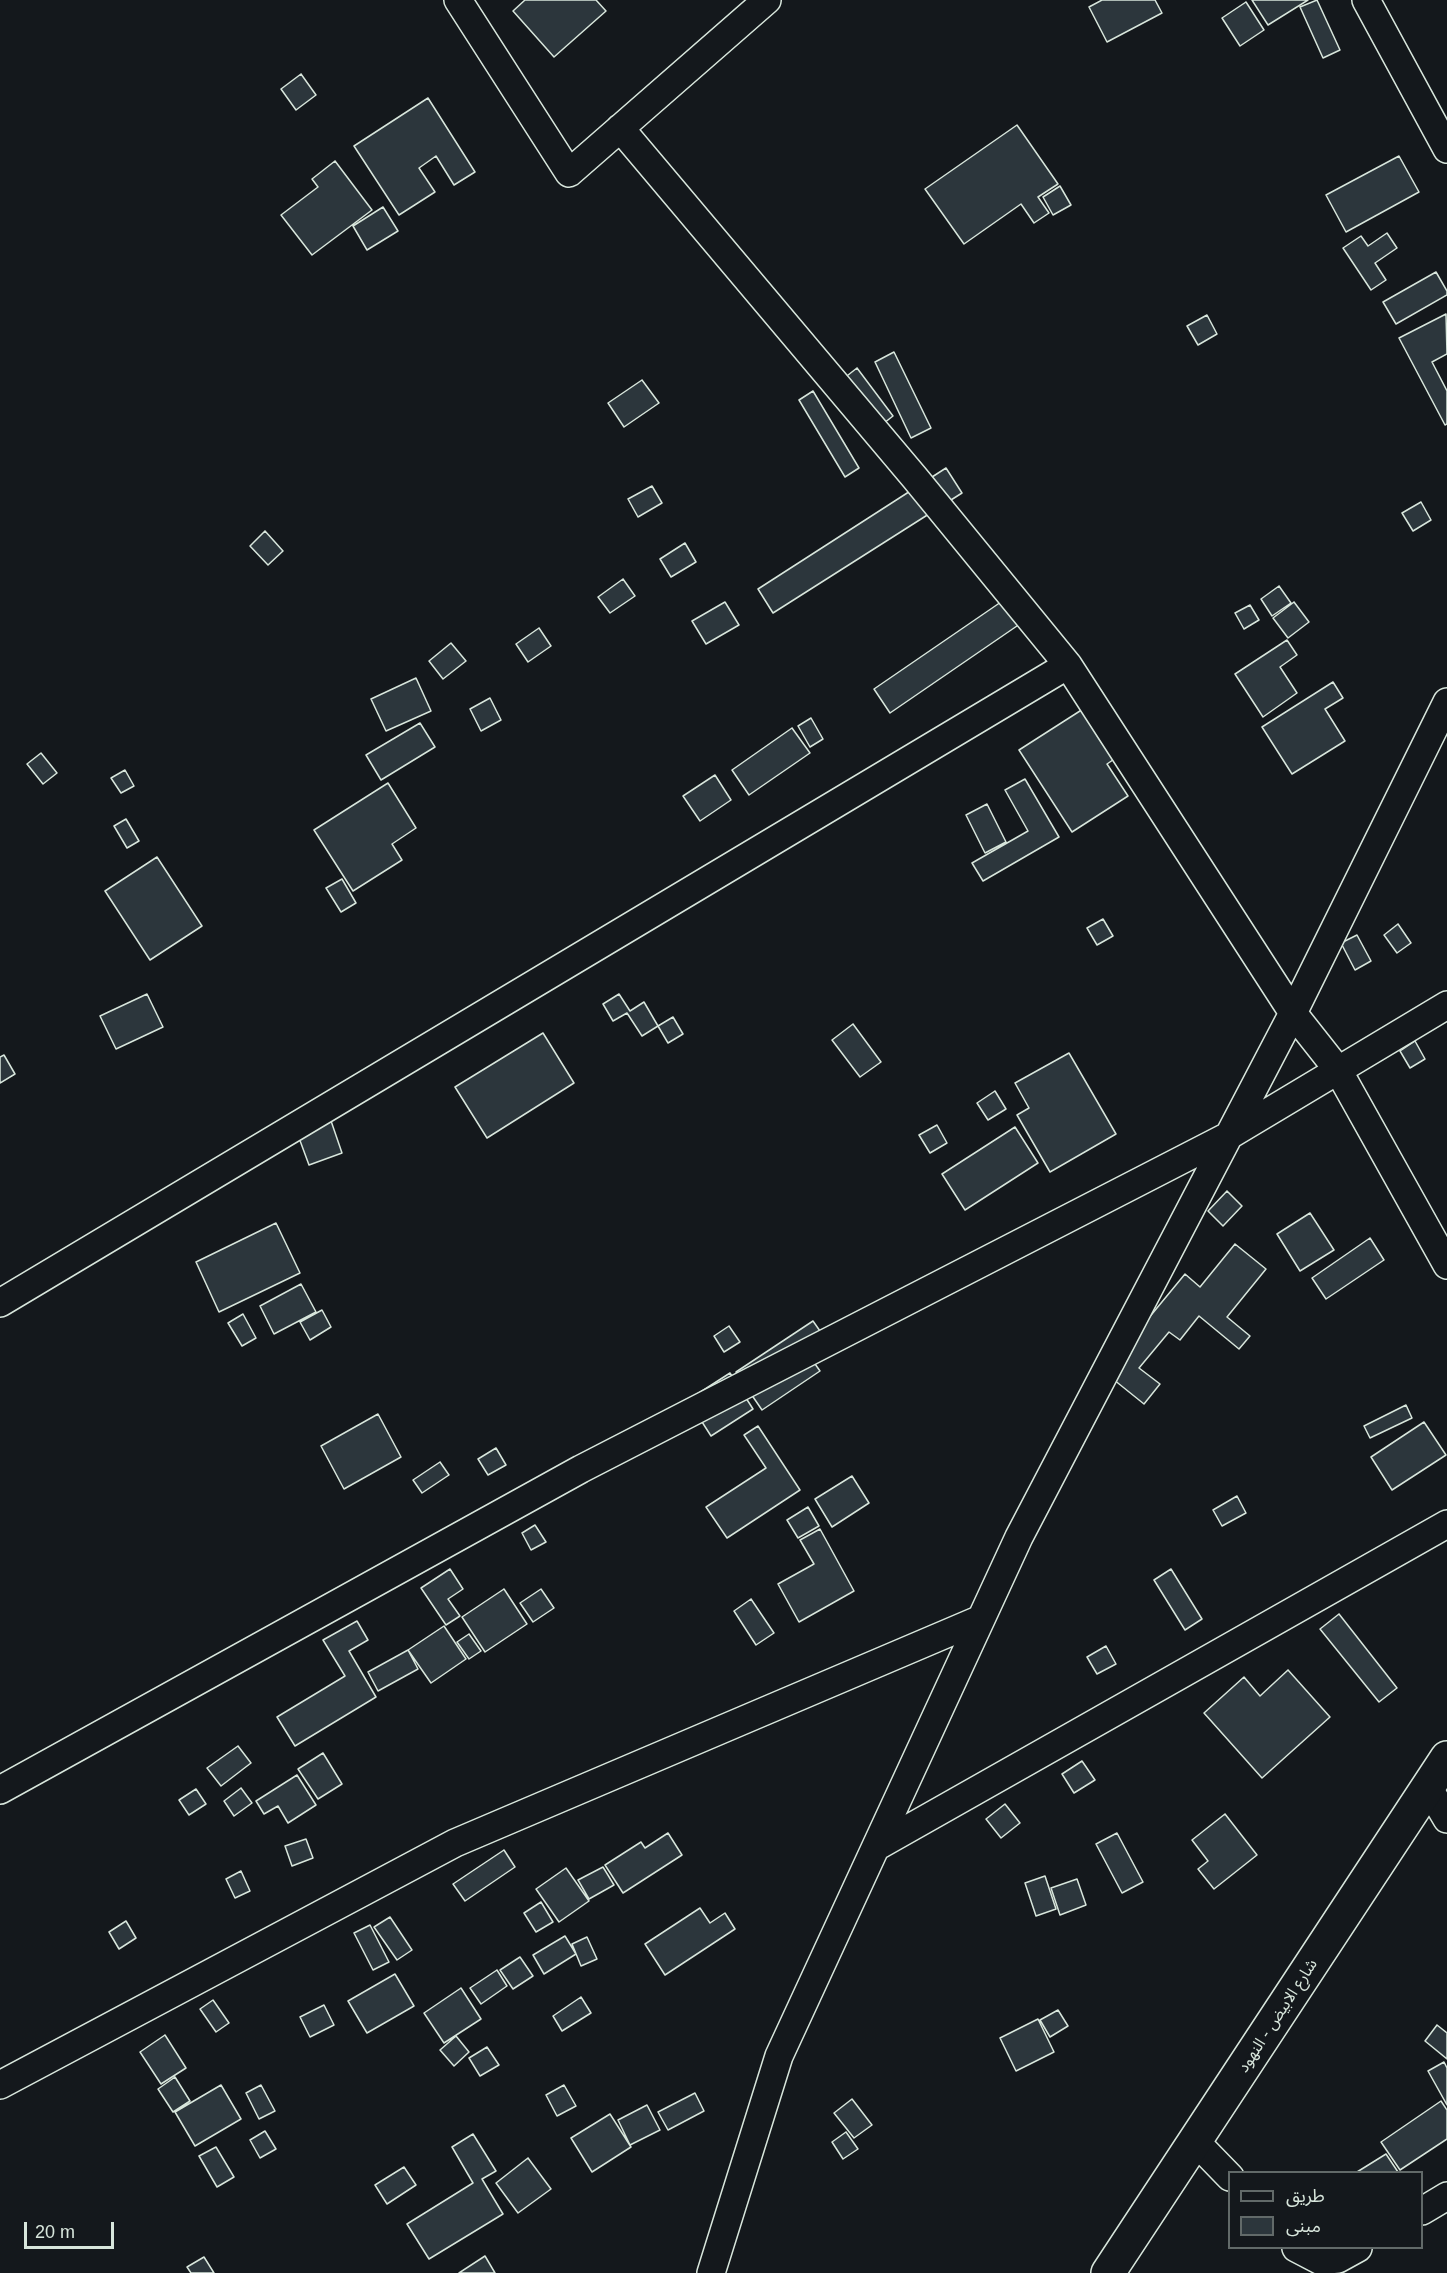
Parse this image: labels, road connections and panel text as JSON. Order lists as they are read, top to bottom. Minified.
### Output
{"streets":{"highway":["شارع الابيض - النهود"]},"legend":["طريق","مبنى"],"scale_bar":"20 m"}
